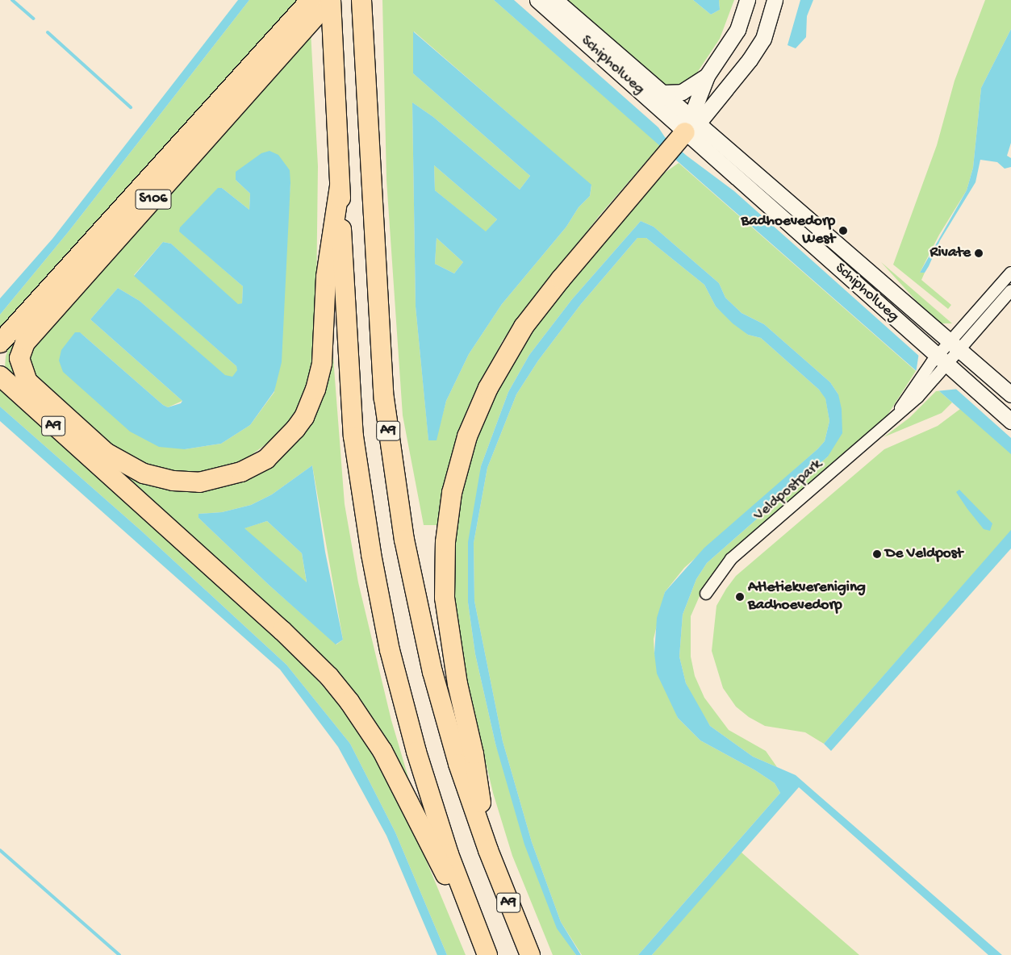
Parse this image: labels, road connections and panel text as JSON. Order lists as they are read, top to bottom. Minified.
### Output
{"streets":{"highway":["S106","A9"],"main road":["Schipholweg"],"street":["Veldpostpark"]},"crossings":[["Schipholweg","A9"],["Schipholweg","Veldpostpark"],["S106","A9"]],"places":["Badhoevedorp West","Rivate","De Veldpost","Atletiekvereniging Badhoevedorp"]}
